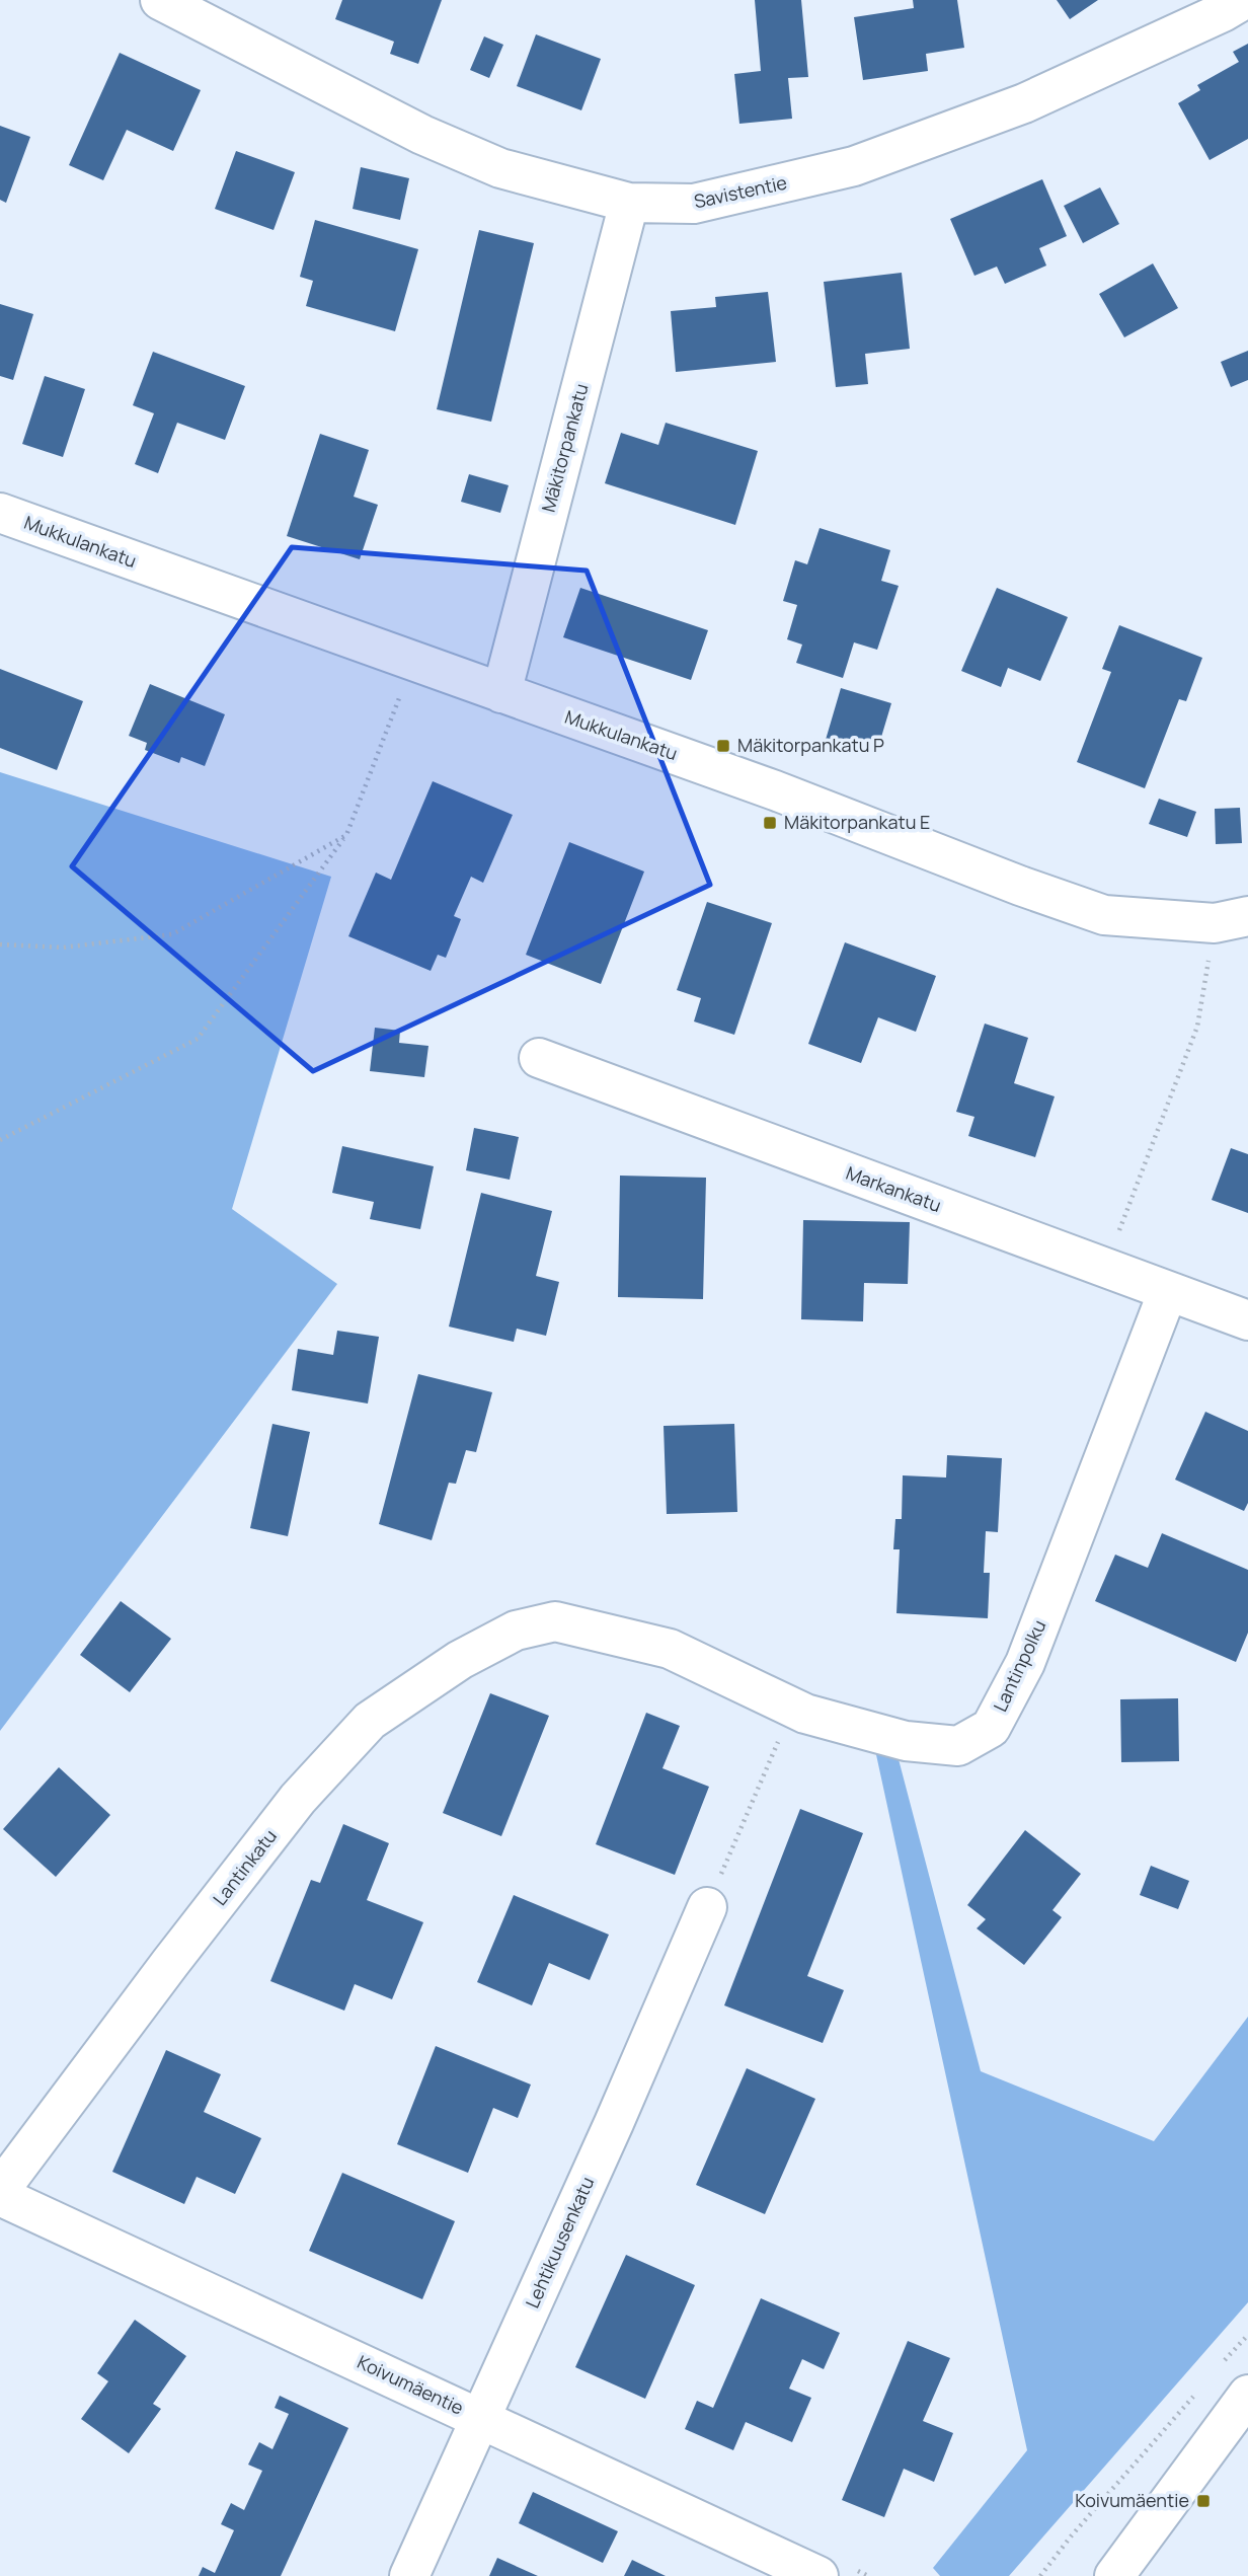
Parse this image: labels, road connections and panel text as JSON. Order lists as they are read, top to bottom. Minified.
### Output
{"streets":{"street":["Savistentie","Mäkitorpankatu","Mukkulankatu","Markankatu","Lantinpolku","Lantinkatu","Lehtikuusenkatu","Koivumäentie"]},"crossings":[["Savistentie","Mäkitorpankatu"],["Mäkitorpankatu","Mukkulankatu"],["Markankatu","Lantinpolku"],["Lantinpolku","Lantinkatu"],["Lehtikuusenkatu","Koivumäentie"]],"places":{"transit":["Mäkitorpankatu P","Mäkitorpankatu E","Koivumäentie"]}}
